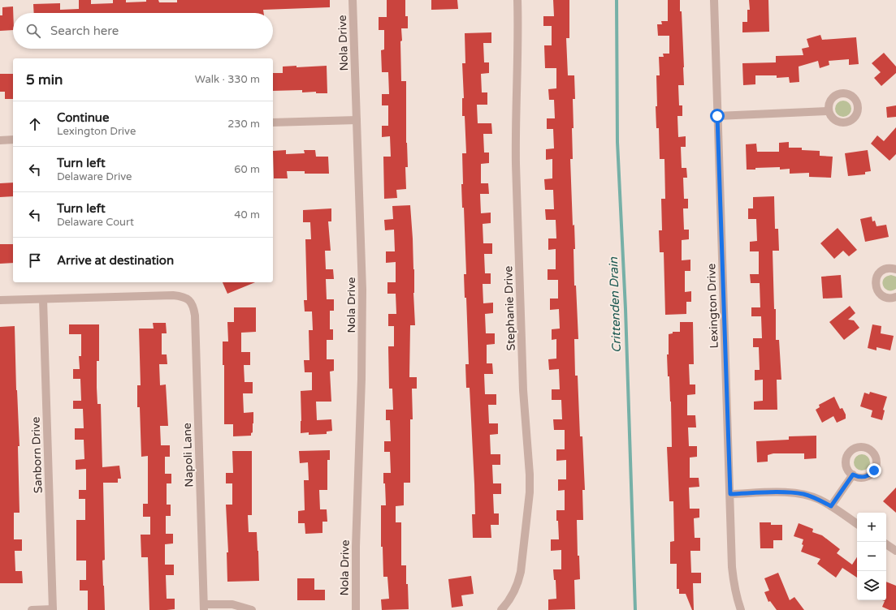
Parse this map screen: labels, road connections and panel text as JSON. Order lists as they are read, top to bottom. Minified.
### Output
{"streets":{"street":["Nola Drive","Lexington Drive","Stephanie Drive","Sanborn Drive","Napoli Lane"]},"crossings":[["Sanborn Drive","Napoli Lane"]],"water":["Crittenden Drain"],"page":{"search":"Search here","heading":["5 min","Walk · 330 m"],"list":[["Continue","Lexington Drive","230 m"],["Turn left","Delaware Drive","60 m"],["Turn left","Delaware Court","40 m"],"Arrive at destination"],"map_buttons":["+","−"]}}
